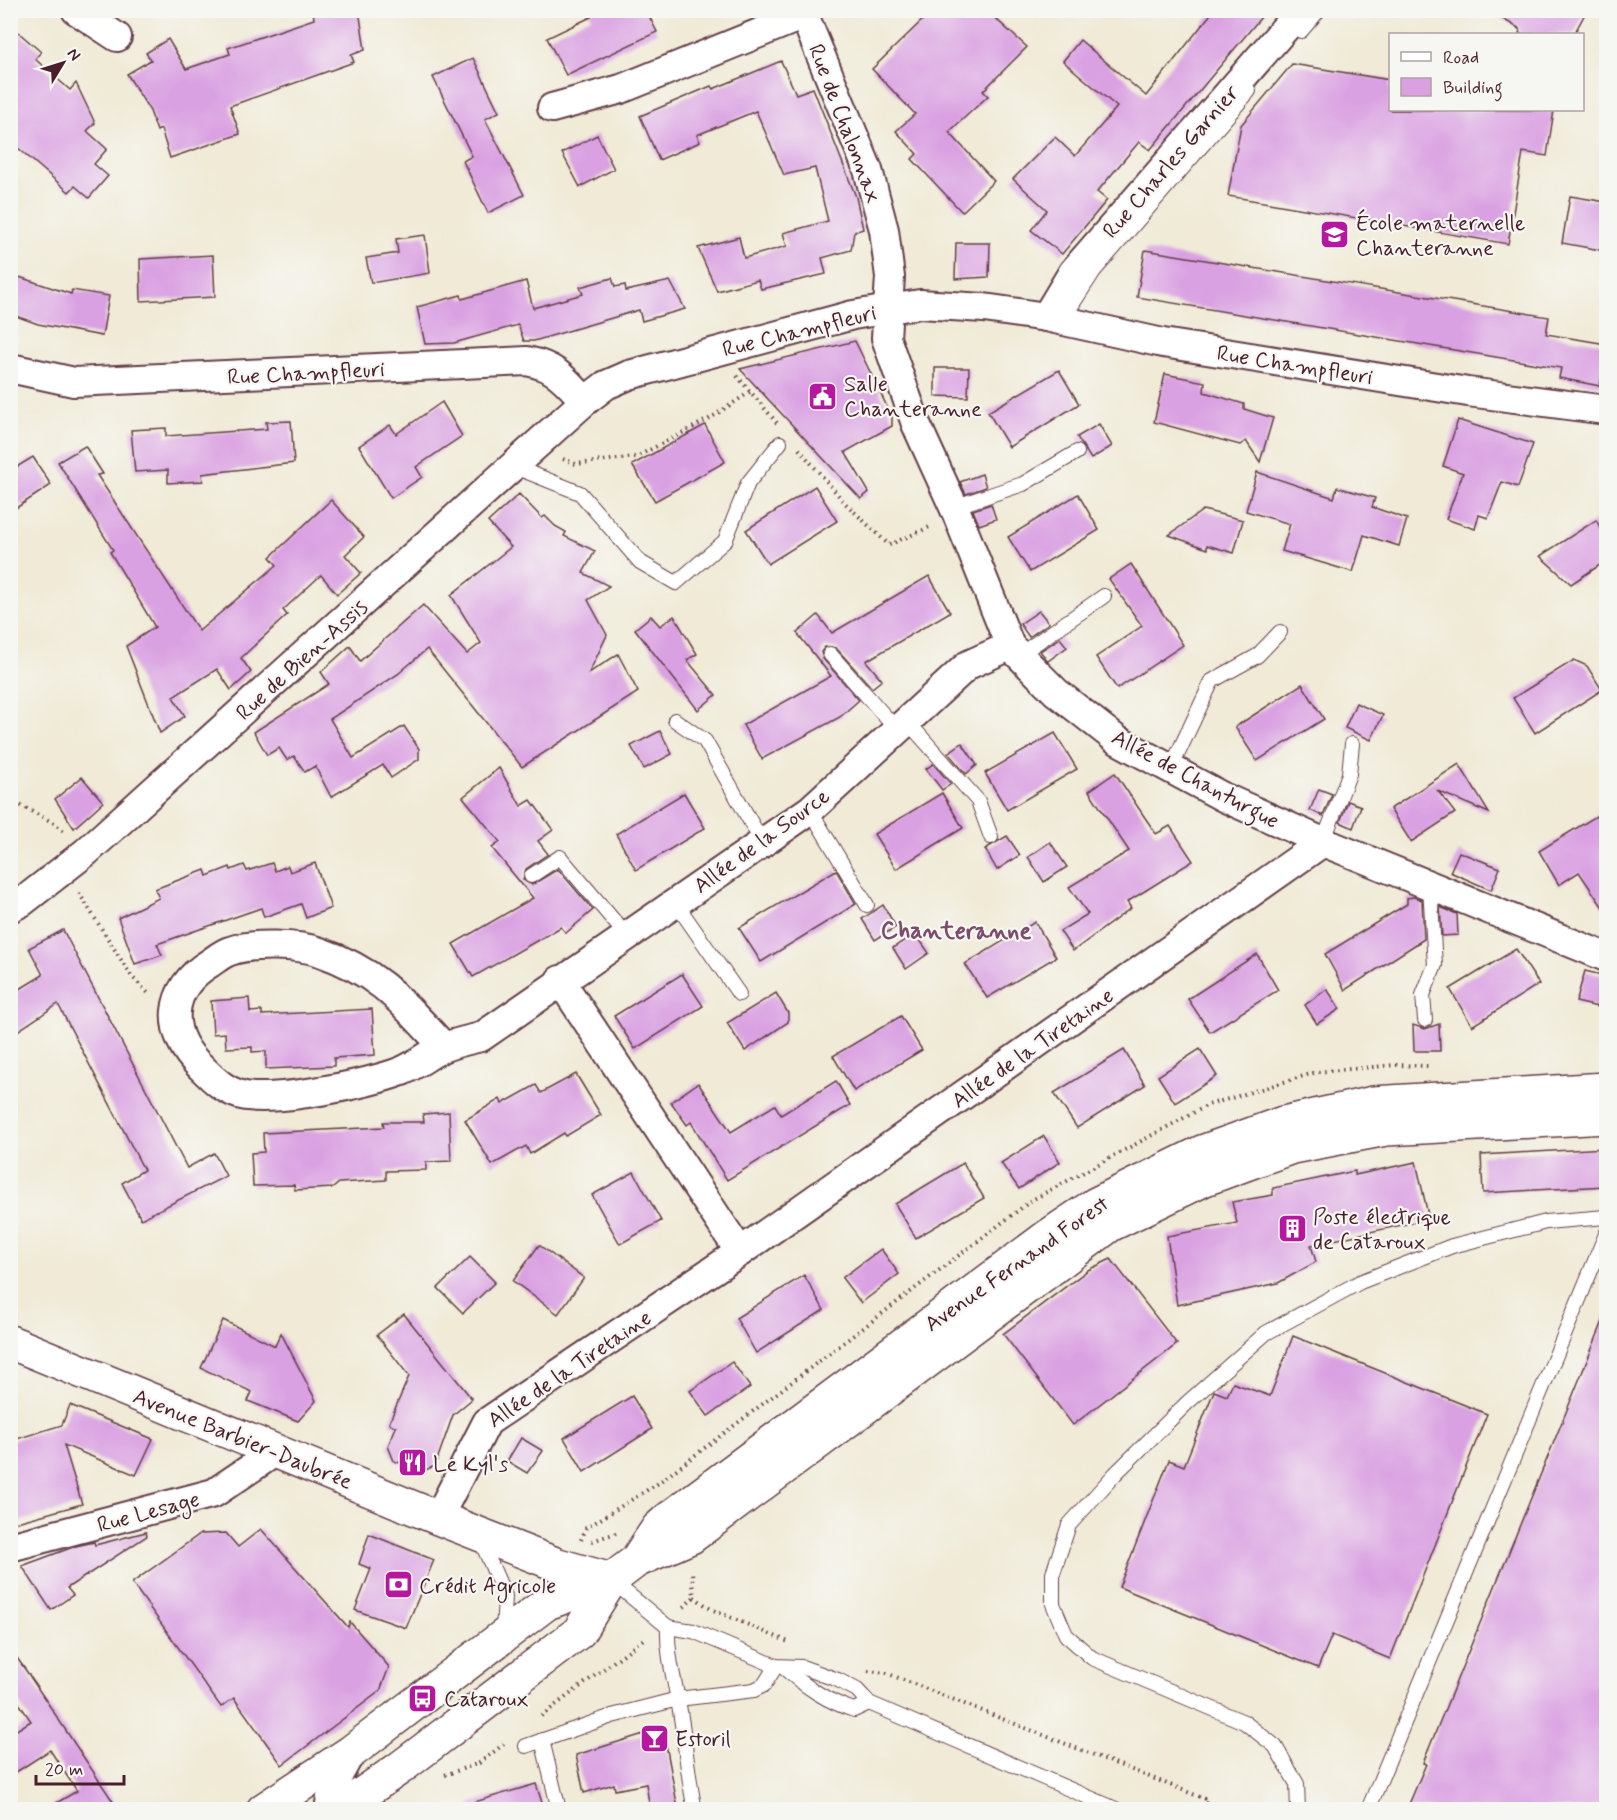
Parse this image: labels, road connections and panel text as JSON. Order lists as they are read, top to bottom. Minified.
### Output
{"streets":{"main road":["Avenue Fernand Forest","Avenue Barbier-Daubrée"],"street":["Rue de Chalonnax","Rue Charles Garnier","Rue Champfleuri","Rue de Bien-Assis","Allée de Chanturgue","Allée de la Source","Allée de la Tiretaine","Rue Lesage"]},"crossings":[["Rue de Chalonnax","Rue Champfleuri"],["Rue de Chalonnax","Allée de Chanturgue"],["Rue Charles Garnier","Rue Champfleuri"],["Rue Champfleuri","Rue de Bien-Assis"],["Rue Champfleuri","Allée de Chanturgue"],["Allée de Chanturgue","Allée de la Source"],["Allée de Chanturgue","Allée de la Tiretaine"],["Allée de la Tiretaine","Avenue Barbier-Daubrée"],["Avenue Fernand Forest","Avenue Barbier-Daubrée"],["Avenue Barbier-Daubrée","Rue Lesage"]],"districts":["Chanteranne"],"places":{"school or university":["École maternelle Chanteranne"],"public building":["Salle Chanteranne"],"building":["Poste électrique de Cataroux"],"restaurant":["Le Kyl's"],"bank":["Crédit Agricole"],"bus stop":["Cataroux"],"bar":["Estoril"]},"legend":["Road","Building"],"scale_bar":"20 m","north":"top right"}
